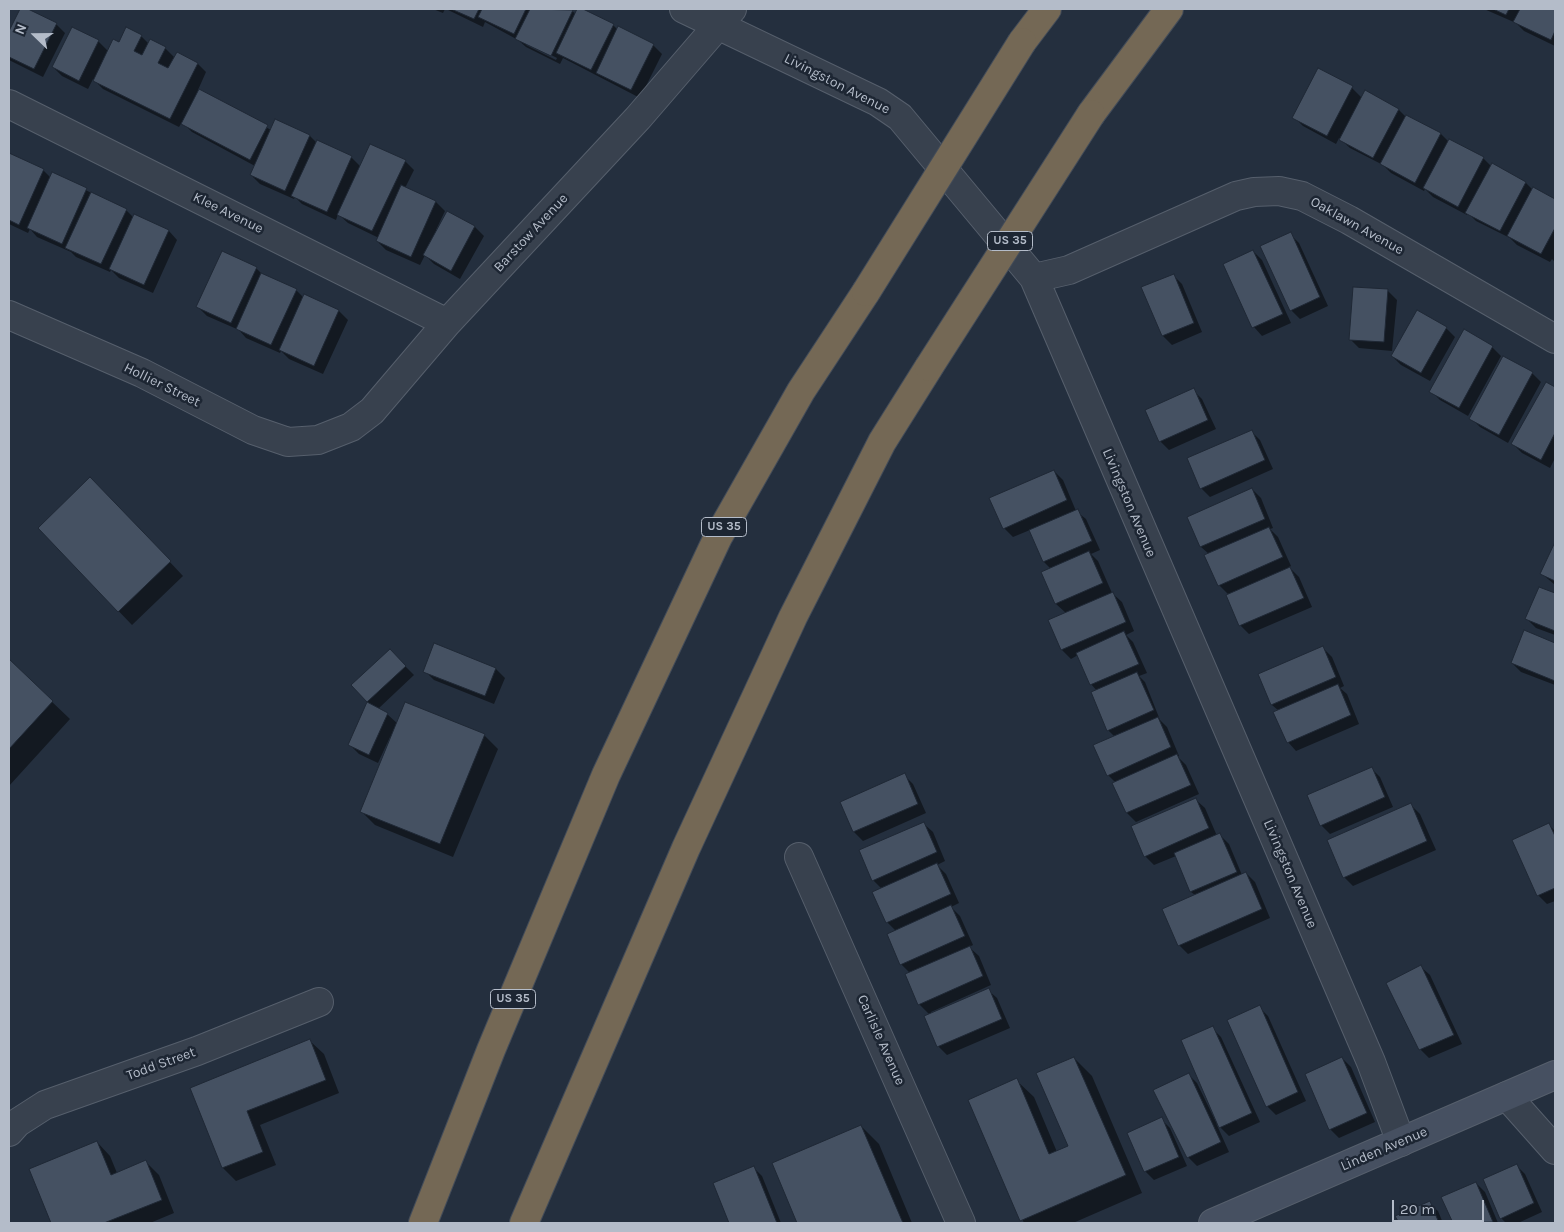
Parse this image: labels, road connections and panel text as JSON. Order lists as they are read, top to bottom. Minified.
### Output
{"streets":{"highway":["US 35"],"main road":["Linden Avenue"],"street":["Livingston Avenue","Klee Avenue","Oaklawn Avenue","Barstow Avenue","Hollier Street","Carlisle Avenue","Todd Street"]},"crossings":[["Livingston Avenue","Oaklawn Avenue"],["Livingston Avenue","Barstow Avenue"],["Livingston Avenue","Linden Avenue"],["Klee Avenue","Barstow Avenue"],["Barstow Avenue","Hollier Street"]],"scale_bar":"20 m","north":"left"}
